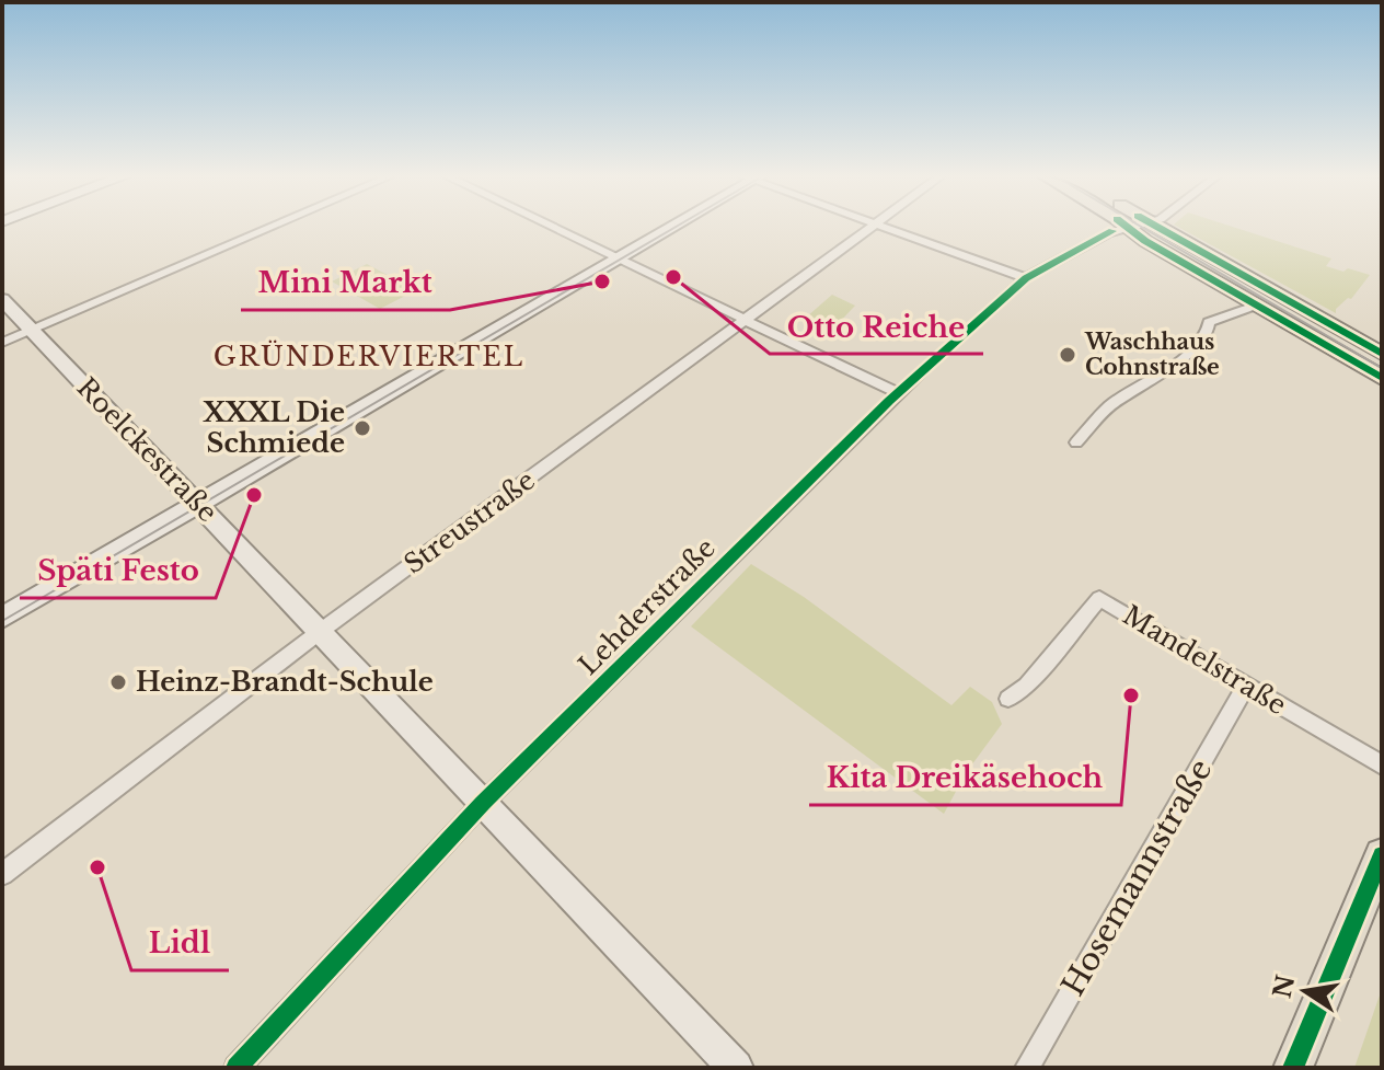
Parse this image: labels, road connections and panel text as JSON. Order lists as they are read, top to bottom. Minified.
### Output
{"streets":{"street":["Roelckestraße","Streustraße","Lehderstraße","Mandelstraße","Hosemannstraße"]},"crossings":[["Roelckestraße","Streustraße"],["Roelckestraße","Lehderstraße"],["Mandelstraße","Hosemannstraße"]],"districts":["GRÜNDERVIERTEL"],"places":["Otto Reiche","Mini Markt","Waschhaus Cohnstraße","XXXL Die Schmiede","Späti Festo","Heinz-Brandt-Schule","Kita Dreikäsehoch","Lidl"],"north":"left"}
